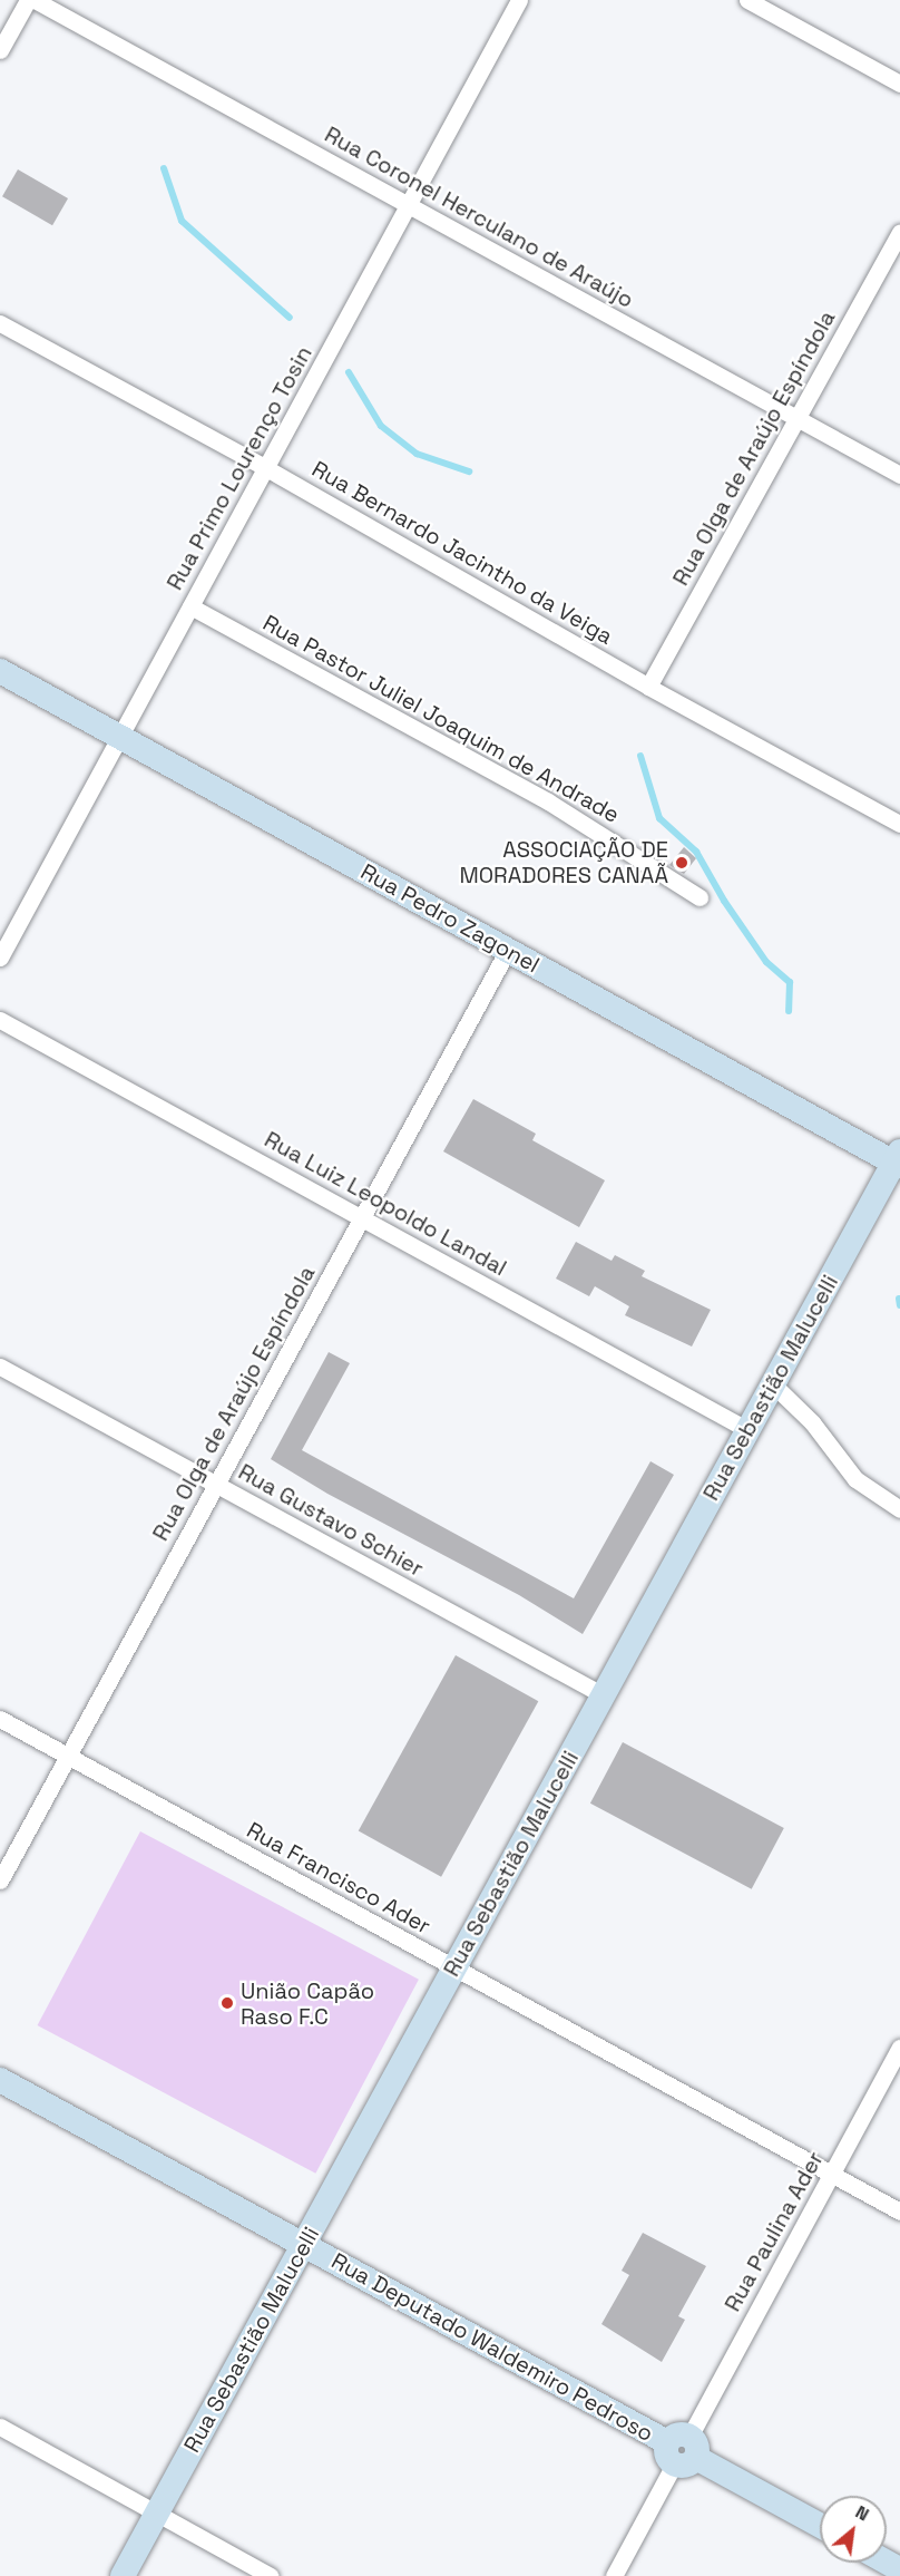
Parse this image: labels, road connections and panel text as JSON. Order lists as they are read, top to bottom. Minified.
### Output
{"streets":{"street":["Rua Coronel Herculano de Araújo","Rua Olga de Araújo Espíndola","Rua Primo Lourenço Tosin","Rua Bernardo Jacintho da Veiga","Rua Pastor Juliel Joaquim de Andrade","Rua Pedro Zagonel","Rua Luiz Leopoldo Landal","Rua Sebastião Malucelli","Rua Gustavo Schier","Rua Francisco Ader","Rua Paulina Ader","Rua Deputado Waldemiro Pedroso"]},"crossings":[["Rua Coronel Herculano de Araújo","Rua Olga de Araújo Espíndola"],["Rua Coronel Herculano de Araújo","Rua Primo Lourenço Tosin"],["Rua Olga de Araújo Espíndola","Rua Bernardo Jacintho da Veiga"],["Rua Olga de Araújo Espíndola","Rua Pedro Zagonel"],["Rua Olga de Araújo Espíndola","Rua Luiz Leopoldo Landal"],["Rua Olga de Araújo Espíndola","Rua Gustavo Schier"],["Rua Olga de Araújo Espíndola","Rua Francisco Ader"],["Rua Primo Lourenço Tosin","Rua Bernardo Jacintho da Veiga"],["Rua Primo Lourenço Tosin","Rua Pastor Juliel Joaquim de Andrade"],["Rua Primo Lourenço Tosin","Rua Pedro Zagonel"],["Rua Pedro Zagonel","Rua Sebastião Malucelli"],["Rua Luiz Leopoldo Landal","Rua Sebastião Malucelli"],["Rua Sebastião Malucelli","Rua Gustavo Schier"],["Rua Sebastião Malucelli","Rua Francisco Ader"],["Rua Sebastião Malucelli","Rua Deputado Waldemiro Pedroso"],["Rua Francisco Ader","Rua Paulina Ader"],["Rua Paulina Ader","Rua Deputado Waldemiro Pedroso"]],"places":["ASSOCIAÇÃO DE MORADORES CANAÃ","União Capão Raso F.C"],"north":"top right"}
